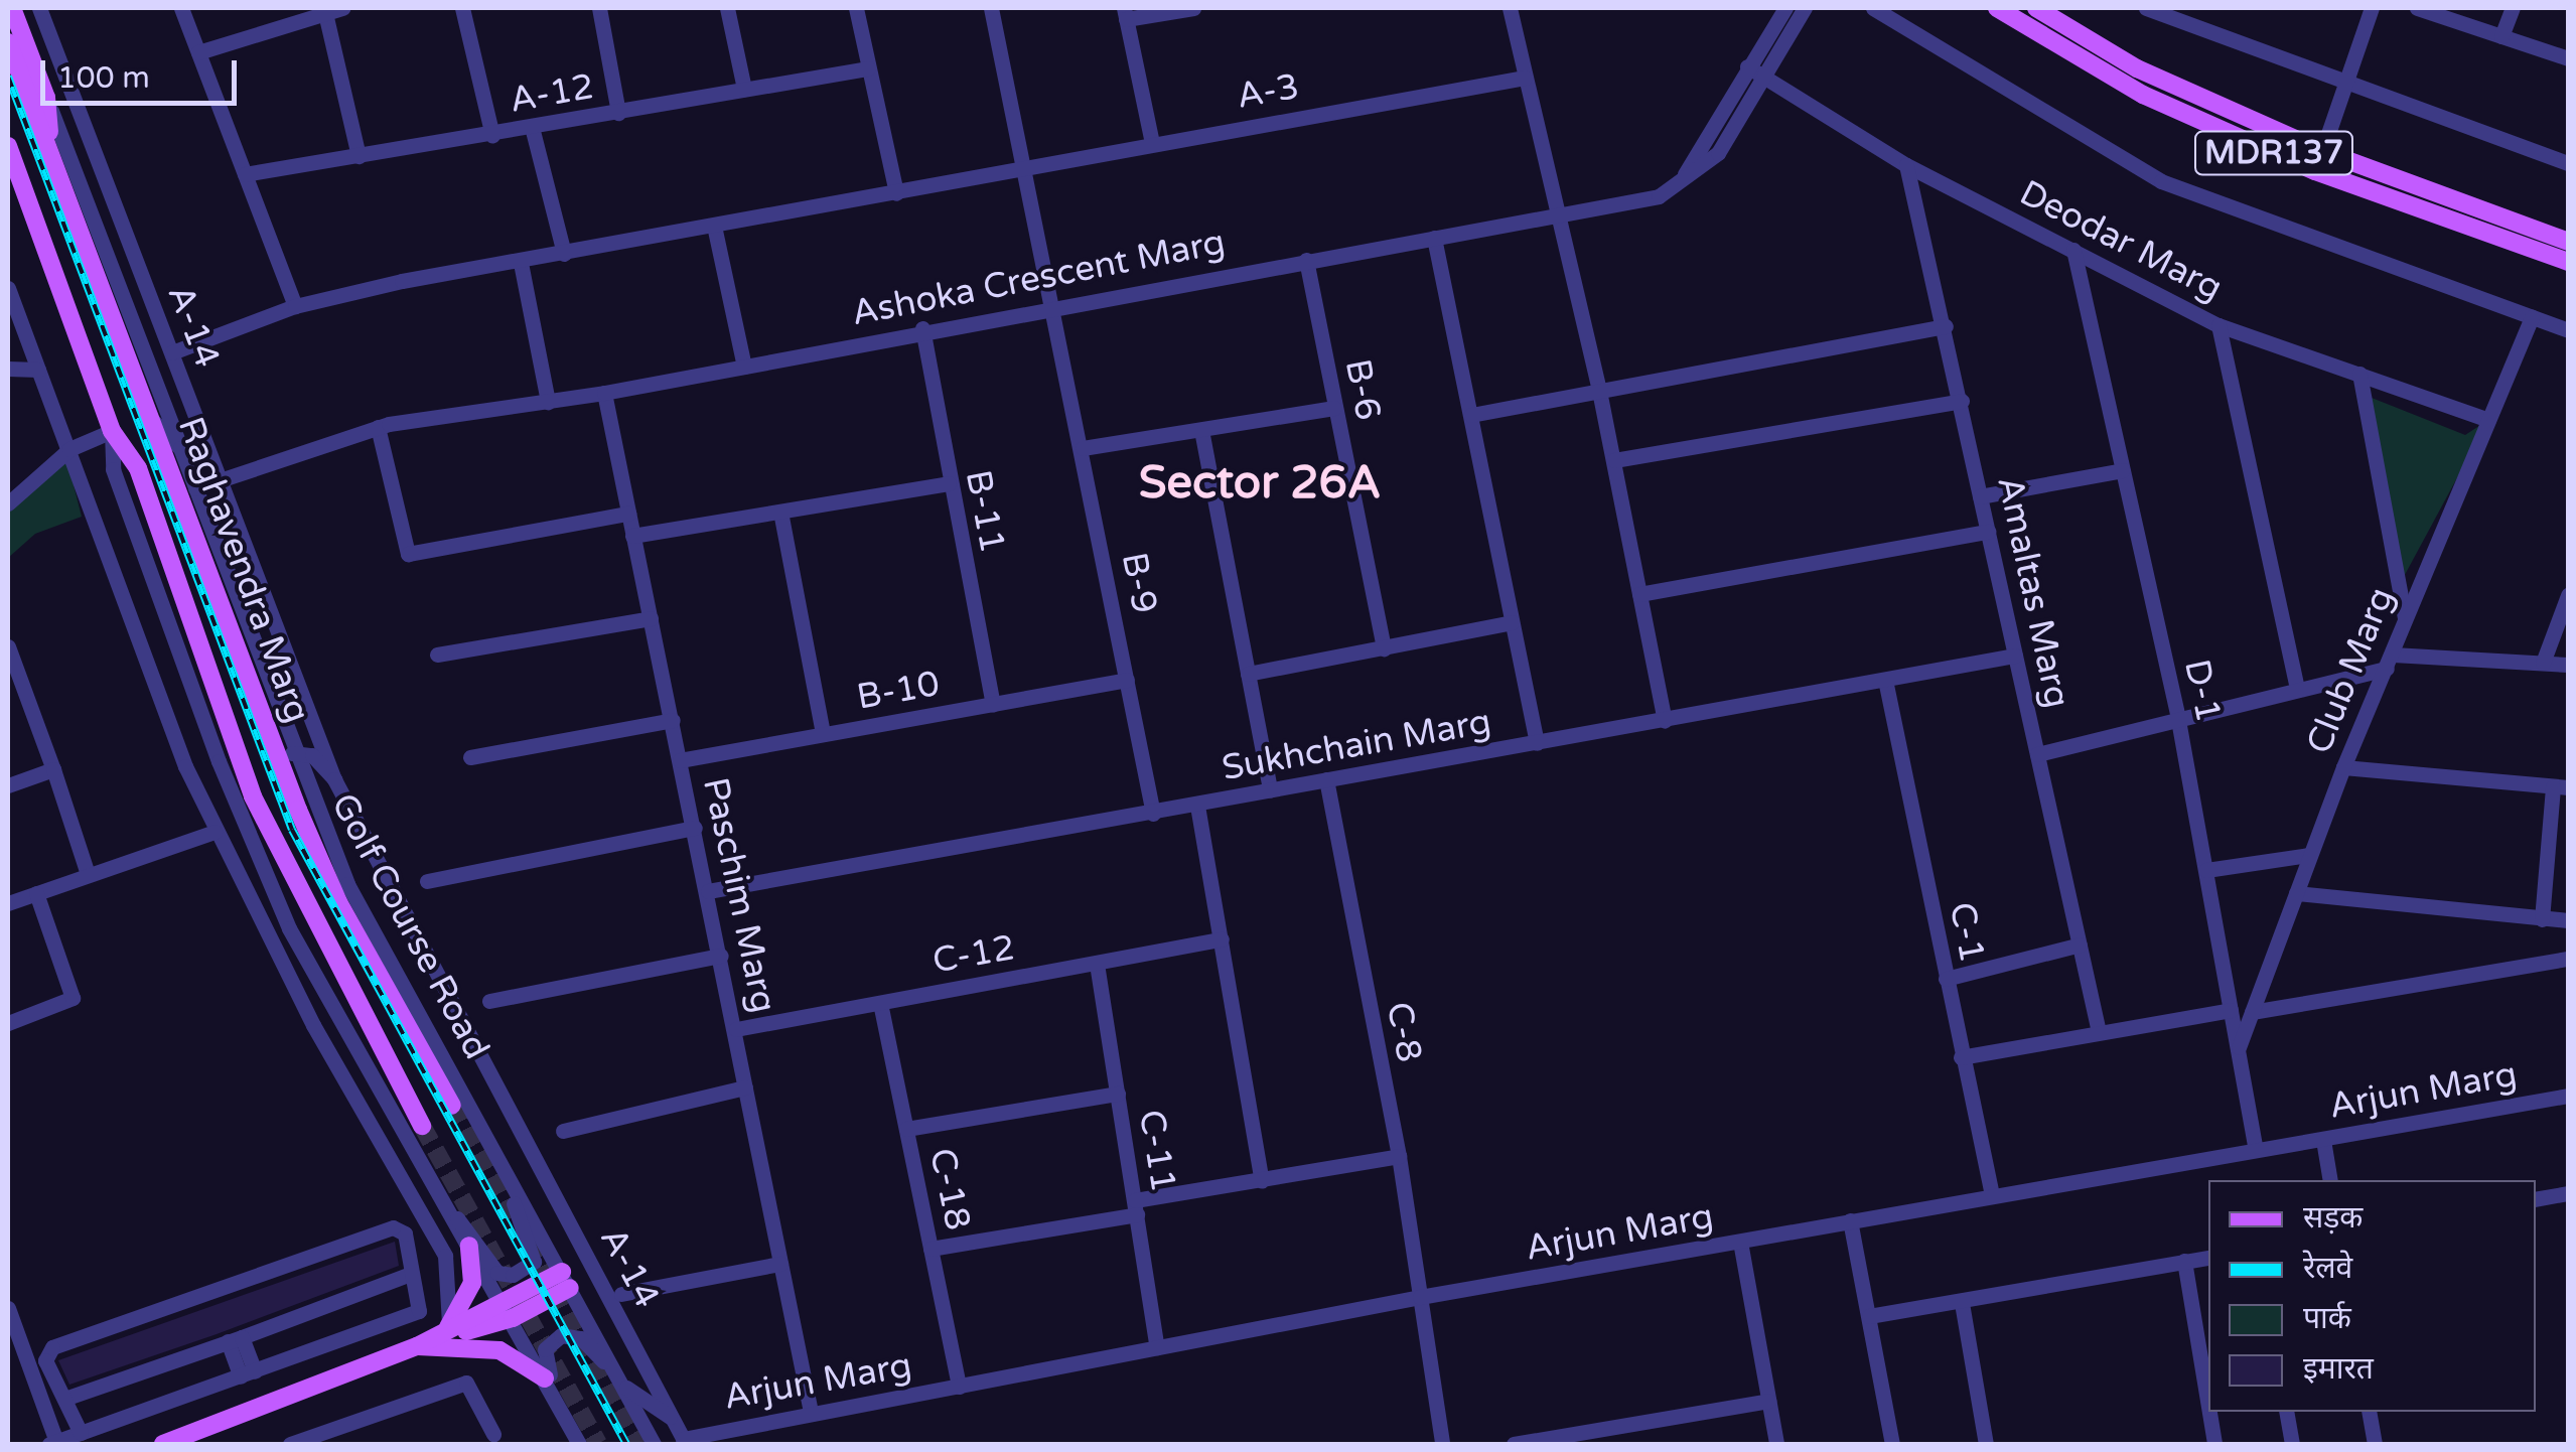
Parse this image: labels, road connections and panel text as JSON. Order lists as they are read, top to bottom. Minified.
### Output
{"streets":{"main road":["MDR137","Raghavendra Marg"],"street":["A-3","A-12","Deodar Marg","Ashoka Crescent Marg","A-14","B-6","B-11","B-9","Amaltas Marg","Club Marg","B-10","D-1","Sukhchain Marg","Paschim Marg","Golf Course Road","C-1","C-12","C-8","Arjun Marg","C-11","C-18"]},"crossings":[["A-3","A-14"],["A-3","B-9"],["Deodar Marg","Ashoka Crescent Marg"],["Deodar Marg","Amaltas Marg"],["Deodar Marg","Club Marg"],["Deodar Marg","D-1"],["Ashoka Crescent Marg","A-14"],["Ashoka Crescent Marg","B-6"],["Ashoka Crescent Marg","B-11"],["Ashoka Crescent Marg","B-9"],["Ashoka Crescent Marg","Paschim Marg"],["Ashoka Crescent Marg","Golf Course Road"],["A-14","Arjun Marg"],["B-11","B-10"],["Raghavendra Marg","Golf Course Road"],["B-9","B-10"],["B-9","Sukhchain Marg"],["Amaltas Marg","Sukhchain Marg"],["Club Marg","D-1"],["B-10","Paschim Marg"],["D-1","Arjun Marg"],["Sukhchain Marg","Paschim Marg"],["Sukhchain Marg","C-1"],["Sukhchain Marg","C-8"],["Paschim Marg","C-12"],["Paschim Marg","Arjun Marg"],["C-1","Arjun Marg"],["C-12","C-11"],["C-12","C-18"],["C-8","Arjun Marg"],["Arjun Marg","C-11"],["Arjun Marg","C-18"]],"districts":["Sector 26A"],"legend":["सड़क","रेलवे","पार्क","इमारत"],"scale_bar":"100 m"}
